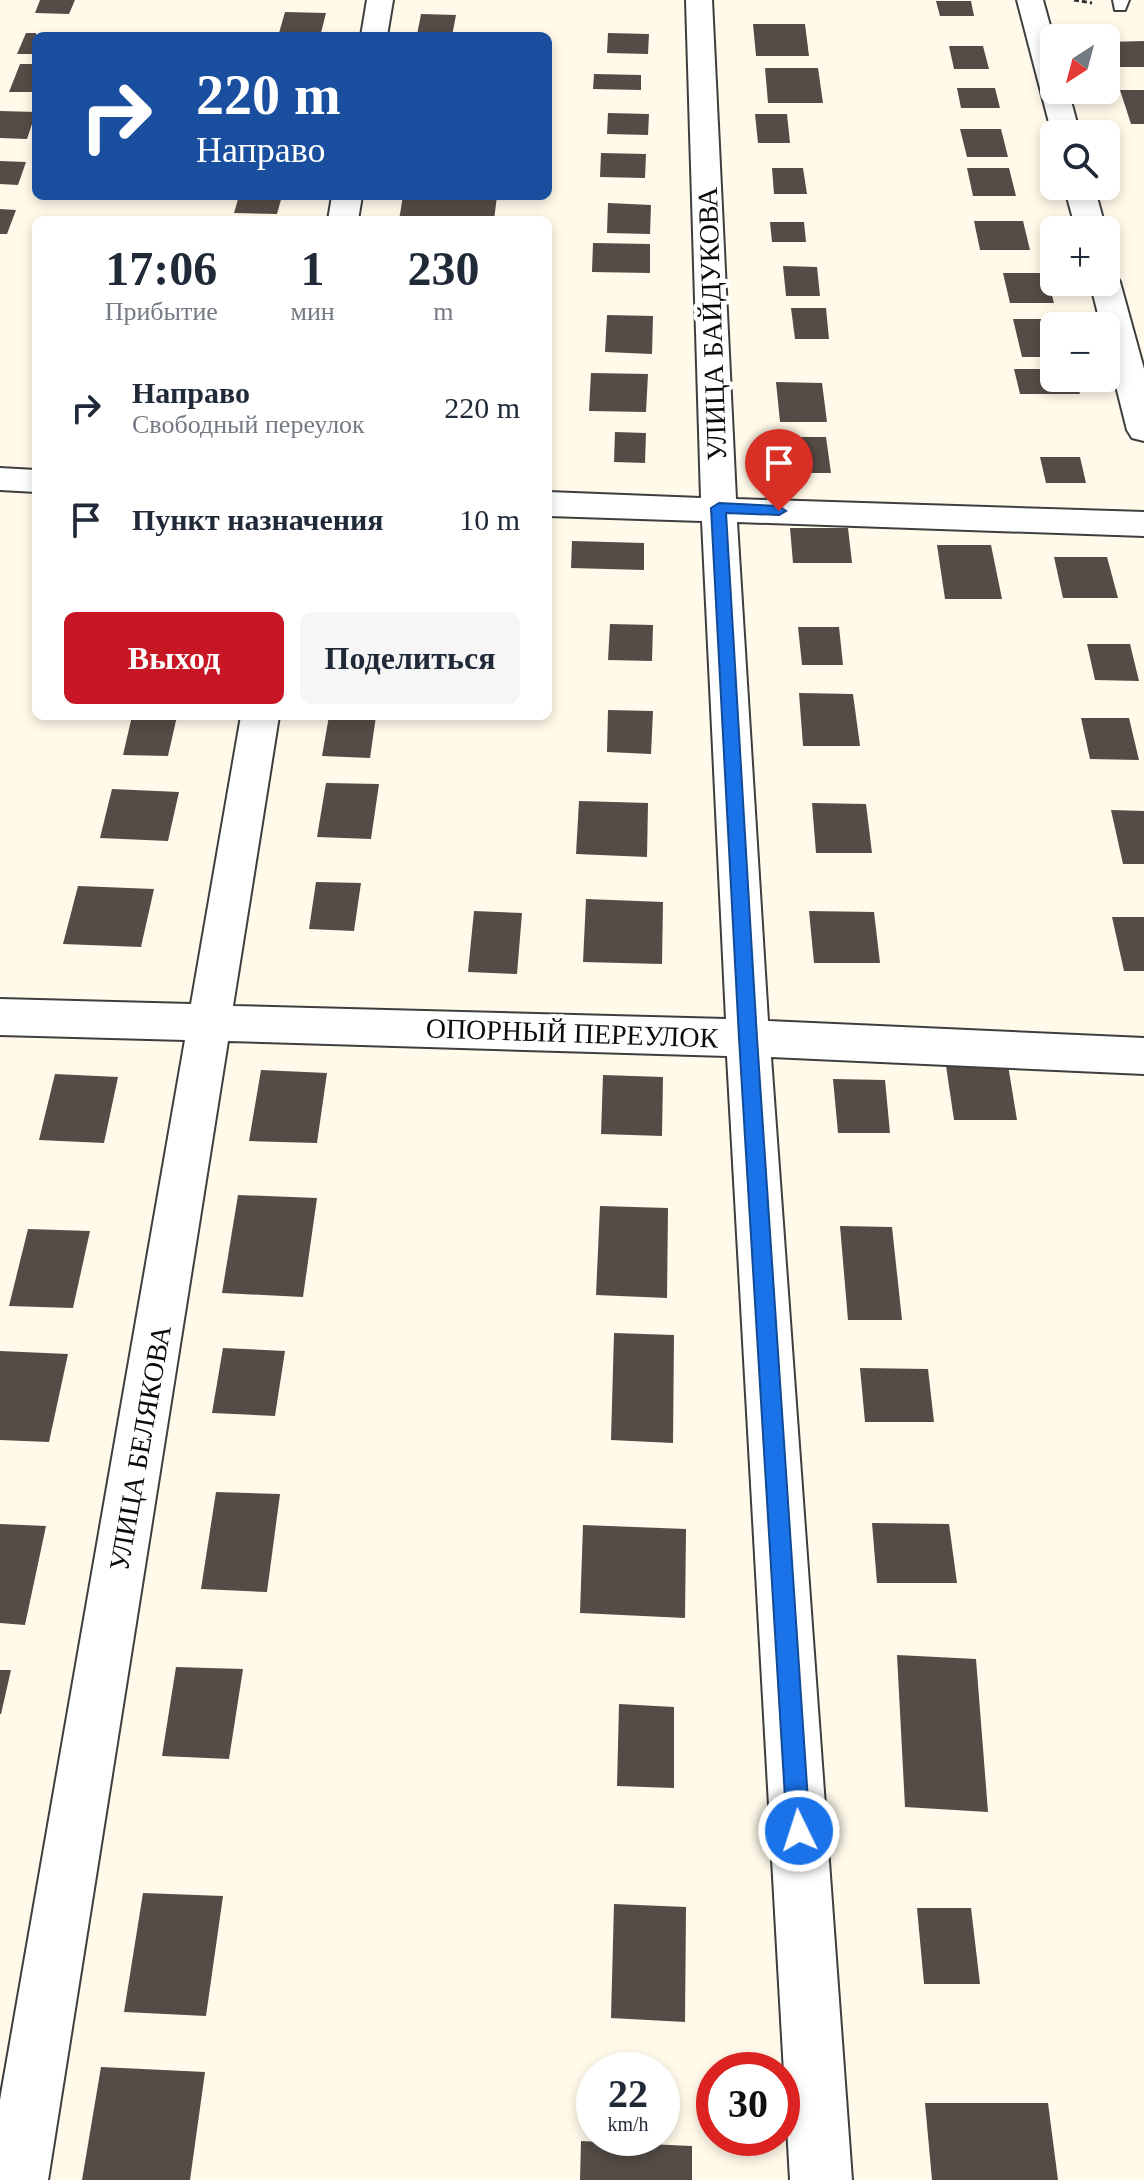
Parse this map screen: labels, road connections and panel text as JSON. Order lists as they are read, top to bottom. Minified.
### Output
{"streets":{"street":["УЛИЦА БАЙДУКОВА","ОПОРНЫЙ ПЕРЕУЛОК","УЛИЦА БЕЛЯКОВА"]},"crossings":[["УЛИЦА БАЙДУКОВА","ОПОРНЫЙ ПЕРЕУЛОК"],["ОПОРНЫЙ ПЕРЕУЛОК","УЛИЦА БЕЛЯКОВА"]],"north":"bottom left","page":{"map_buttons":["+","−"],"turn":["220 m","Направо"],"eta":["17:06","Прибытие","1","мин","230","m"],"list":[{"name":"Направо","note":"Свободный переулок","value":"220 m"},{"name":"Пункт назначения","value":"10 m"}],"buttons":["Выход","Поделиться"],"speed":"22 km/h","limit":"30"}}
